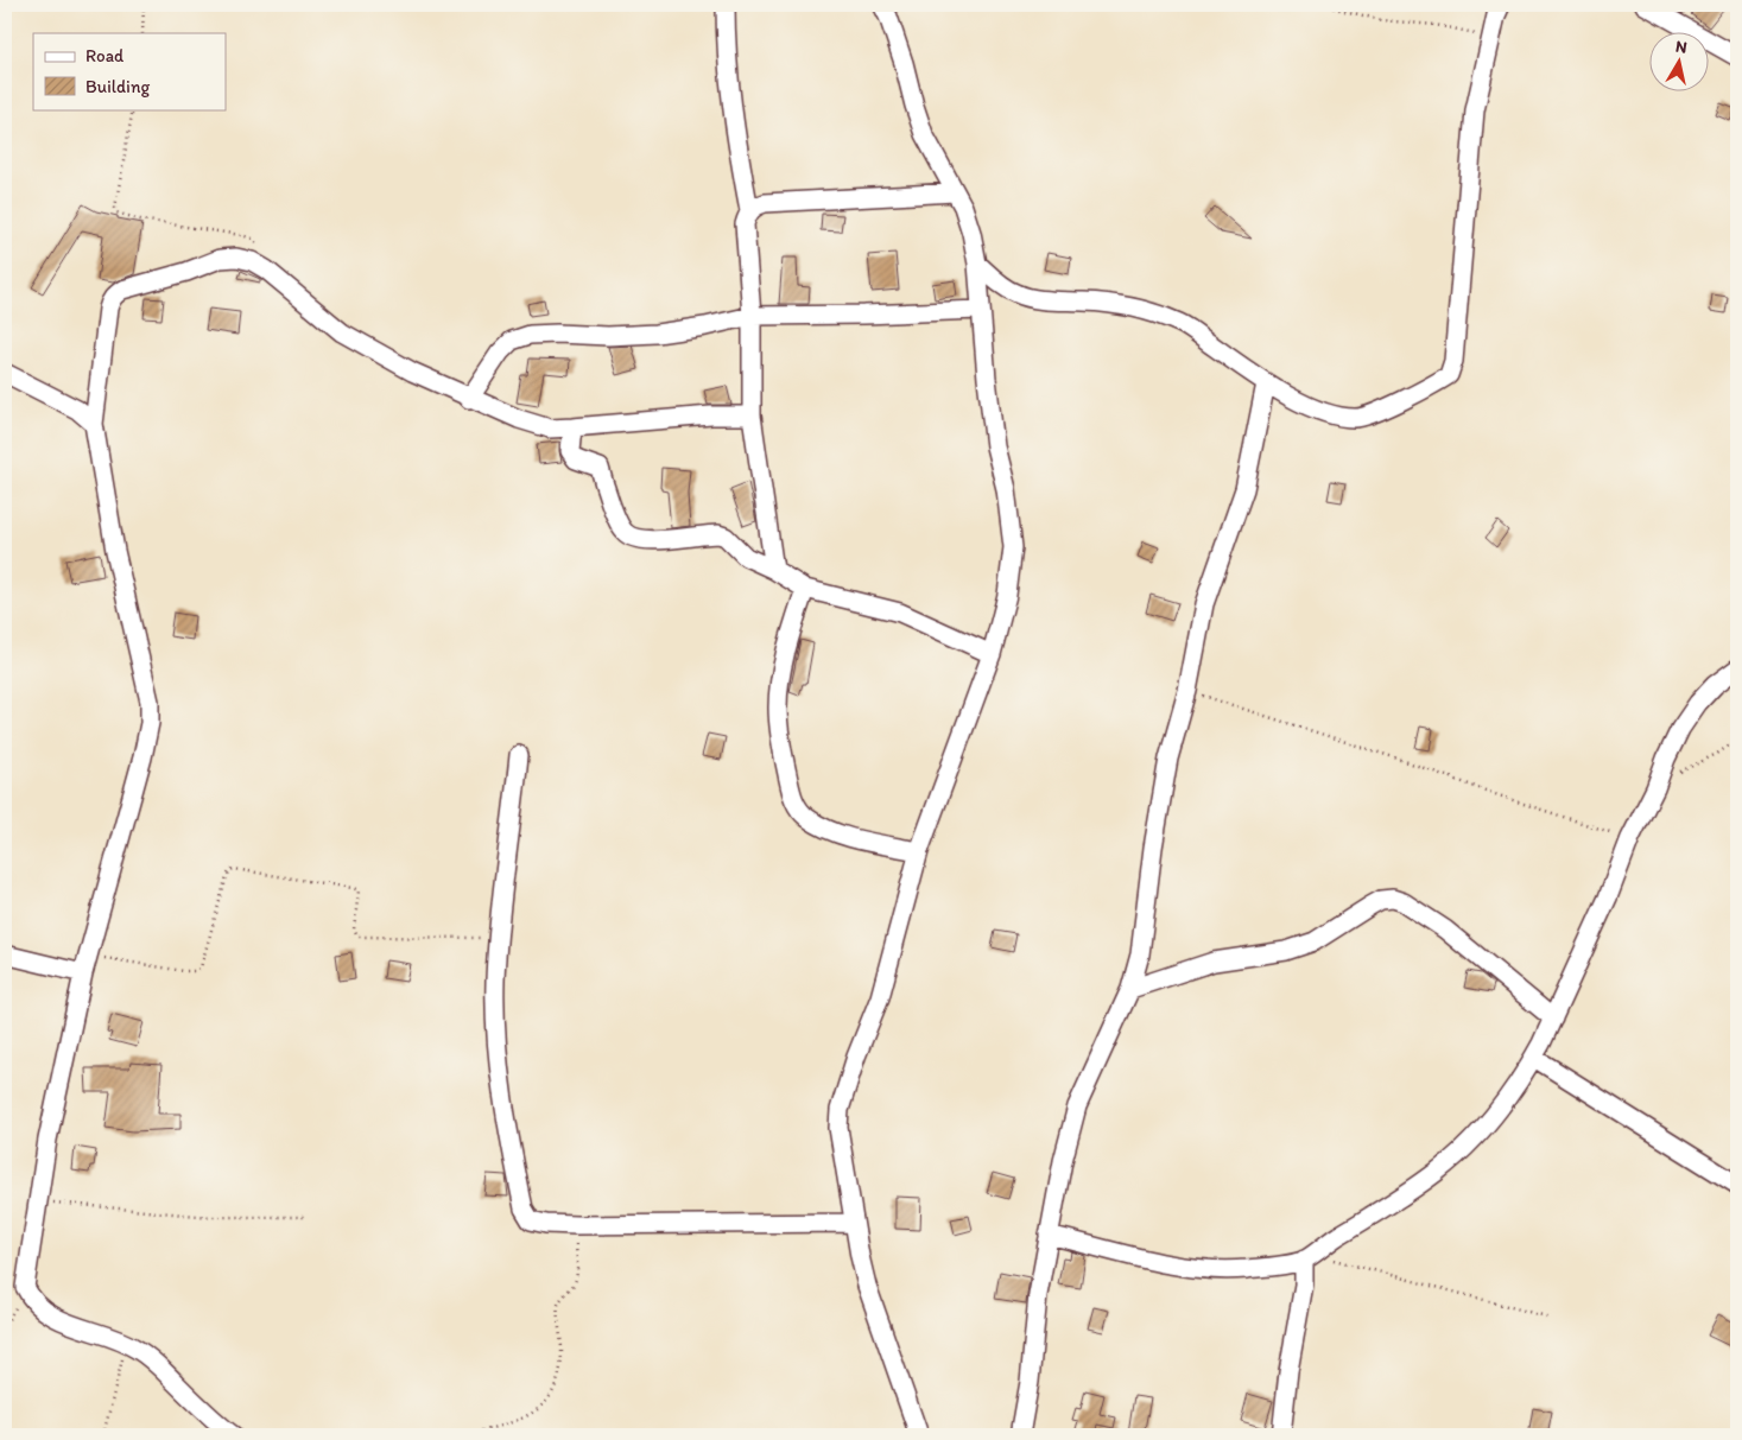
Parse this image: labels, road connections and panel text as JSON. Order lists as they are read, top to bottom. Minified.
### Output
{"legend":["Road","Building"],"north":"top"}
